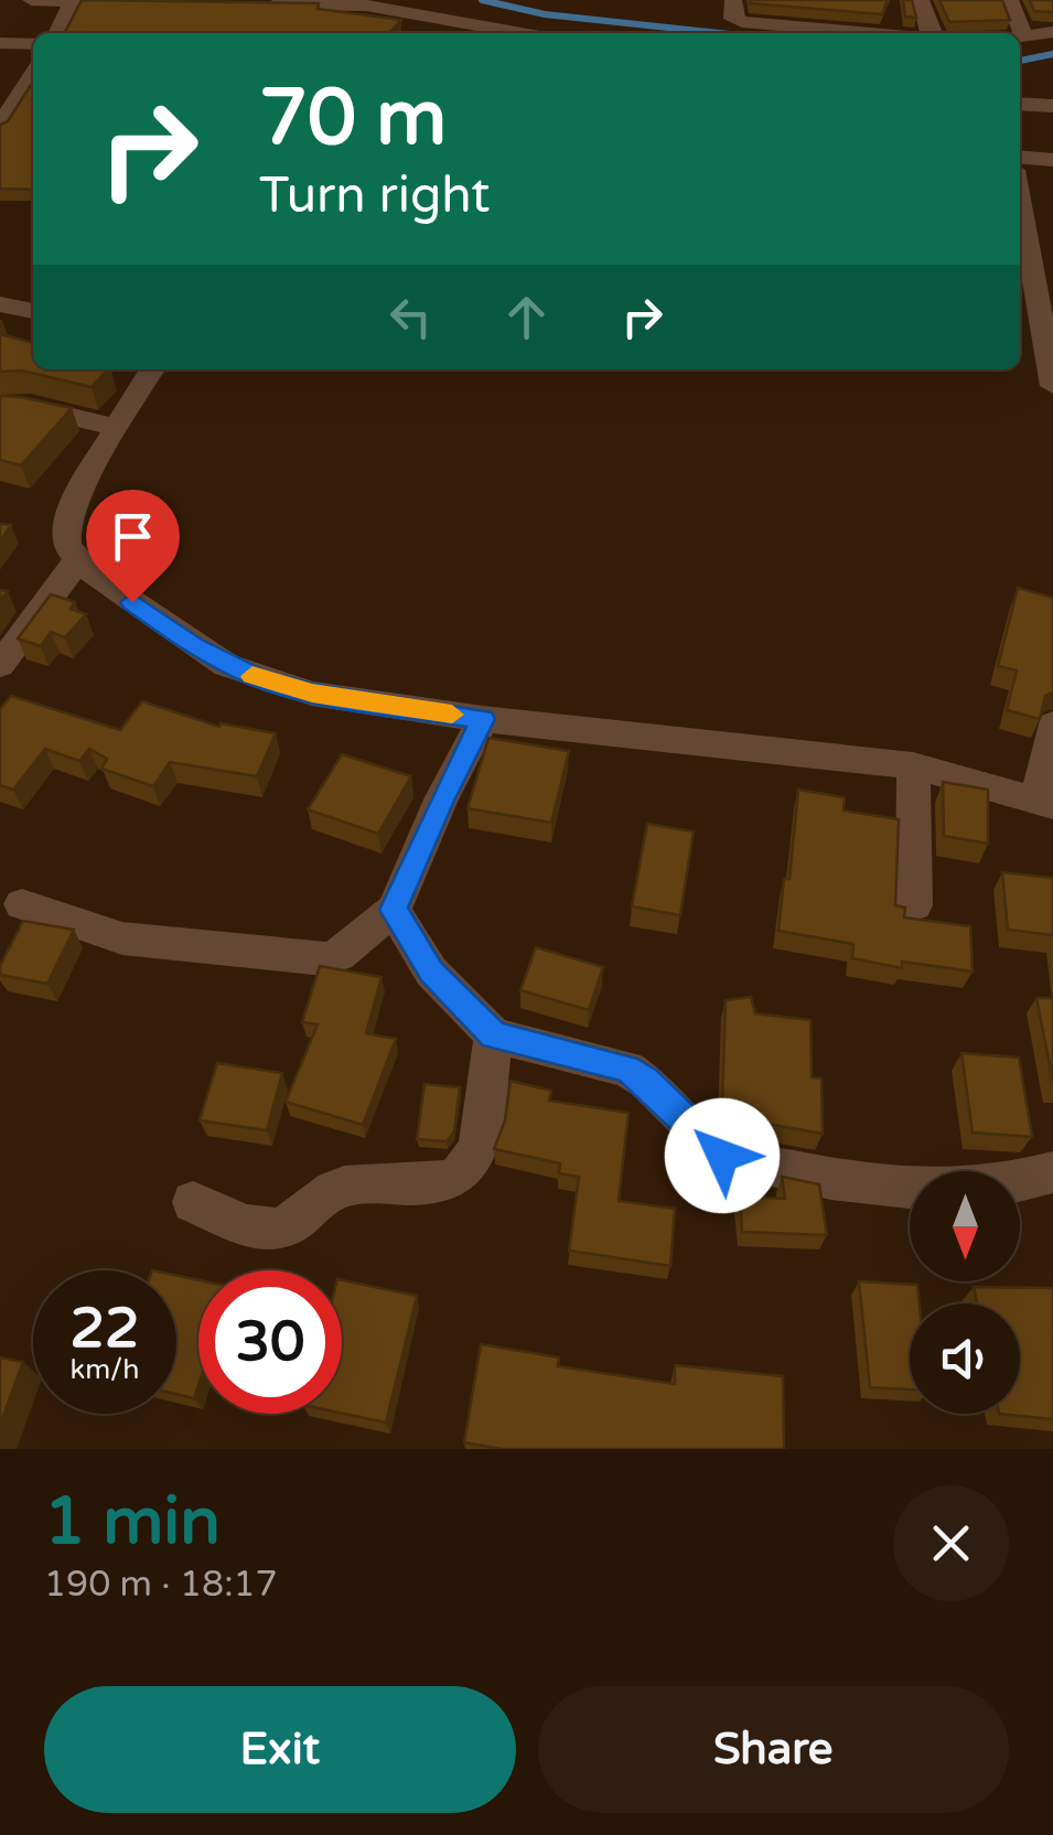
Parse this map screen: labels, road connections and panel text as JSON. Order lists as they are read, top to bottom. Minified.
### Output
{"north":"bottom","page":{"turn":["70 m","Turn right"],"speed":"22 km/h","limit":"30","heading":["1 min","190 m · 18:17"],"buttons":["Exit","Share"]}}
